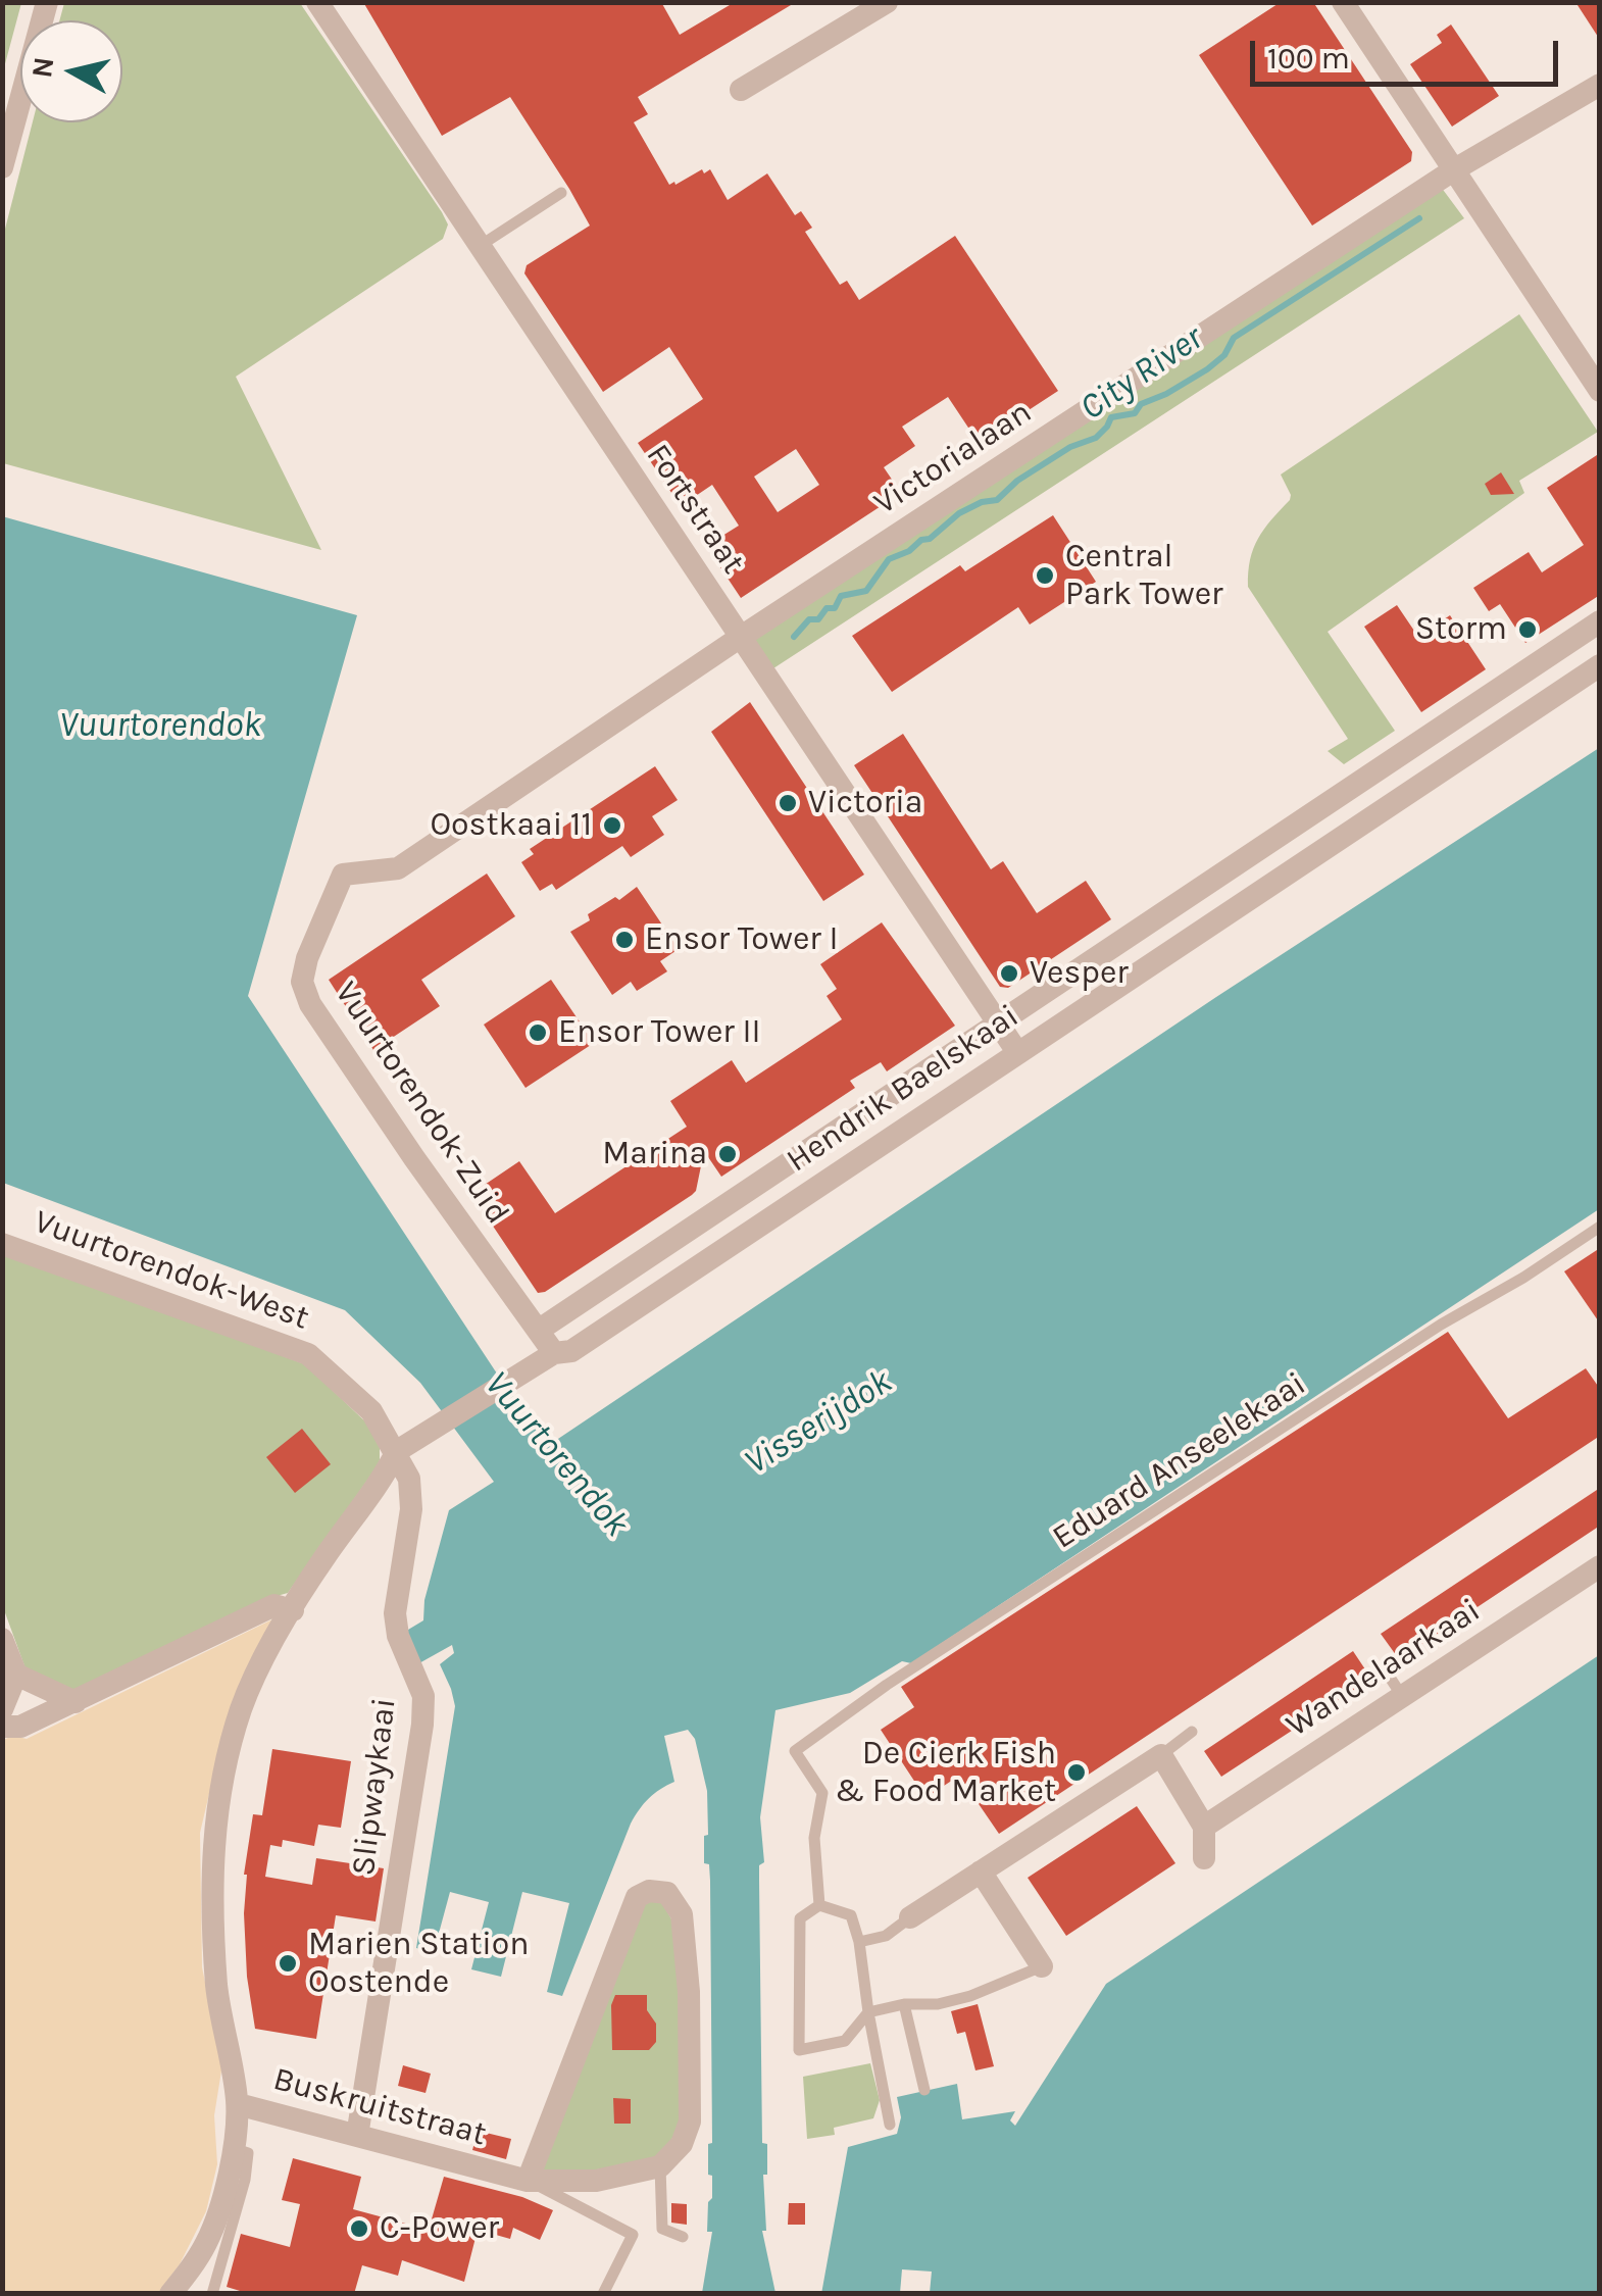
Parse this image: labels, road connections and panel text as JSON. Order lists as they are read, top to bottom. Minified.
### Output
{"streets":{"street":["Victorialaan","Fortstraat","Hendrik Baelskaai","Vuurtorendok-Zuid","Vuurtorendok-West","Wandelaarkaai","Slipwaykaai","Buskruitstraat"],"lane":["Eduard Anseelekaai"]},"crossings":[["Victorialaan","Fortstraat"],["Victorialaan","Vuurtorendok-Zuid"],["Fortstraat","Hendrik Baelskaai"],["Hendrik Baelskaai","Vuurtorendok-Zuid"],["Hendrik Baelskaai","Vuurtorendok-West"],["Hendrik Baelskaai","Slipwaykaai"],["Hendrik Baelskaai","Buskruitstraat"],["Vuurtorendok-West","Slipwaykaai"],["Slipwaykaai","Buskruitstraat"]],"water":["City River","Vuurtorendok","Visserijdok"],"places":["Central Park Tower","Storm","Victoria","Oostkaai 11","Ensor Tower I","Vesper","Ensor Tower II","Marina","De Cierk Fish & Food Market","Marien Station Oostende","C-Power"],"scale_bar":"100 m","north":"left"}
